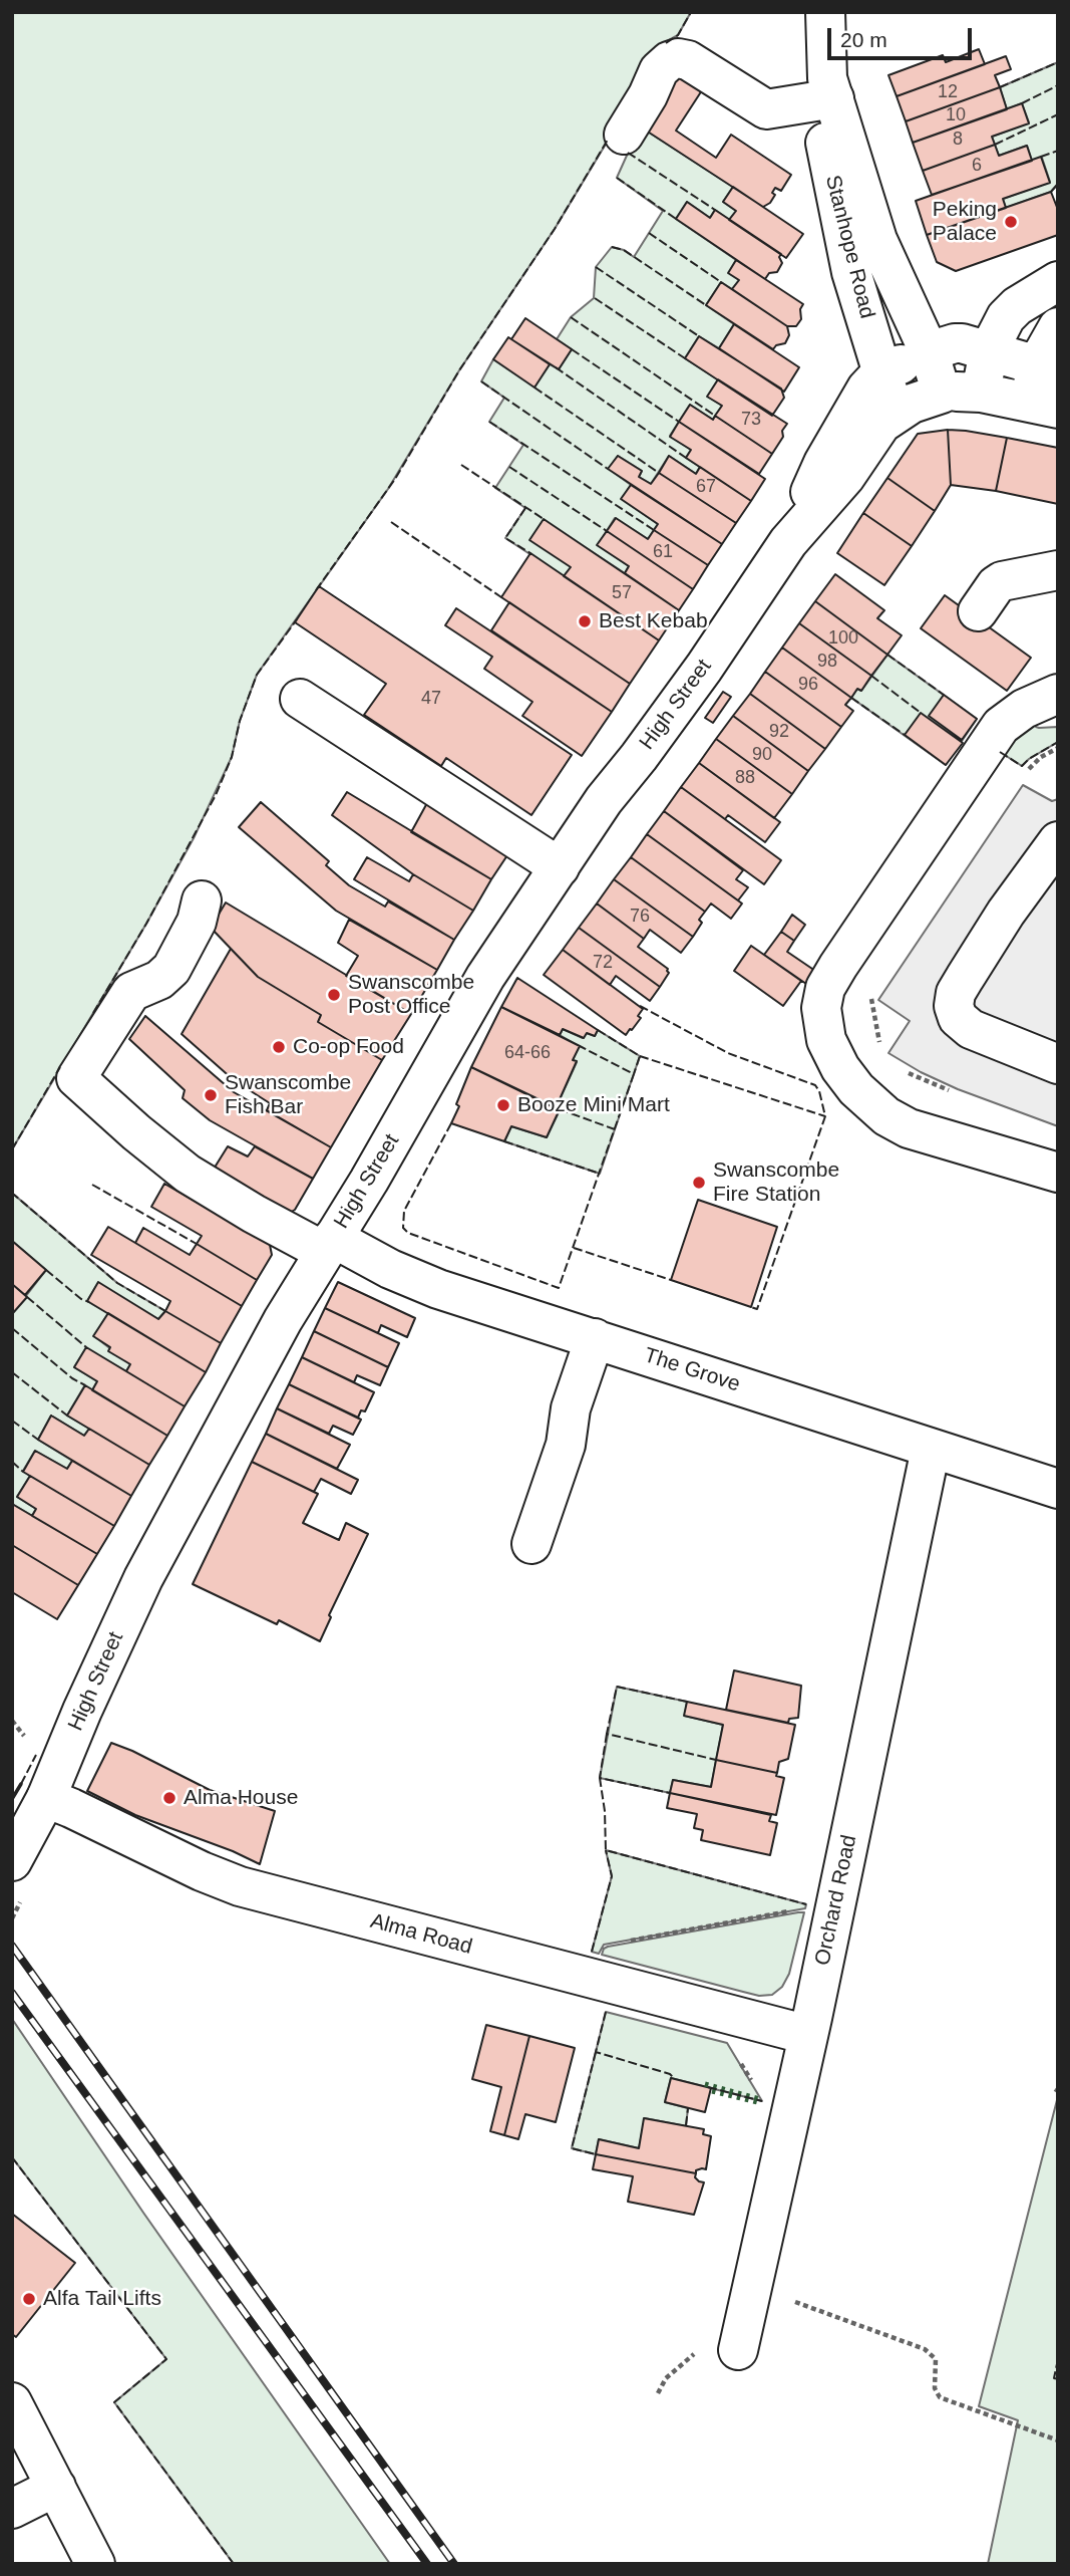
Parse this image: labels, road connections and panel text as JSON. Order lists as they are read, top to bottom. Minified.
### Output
{"streets":{"street":["Stanhope Road","High Street","The Grove","Orchard Road","Alma Road"]},"crossings":[["Stanhope Road","High Street"],["High Street","The Grove"],["High Street","Alma Road"],["The Grove","Orchard Road"],["Orchard Road","Alma Road"]],"places":["Peking Palace","Best Kebab","Swanscombe Post Office","Co-op Food","Swanscombe Fish Bar","Booze Mini Mart","Swanscombe Fire Station","Alma House","Alfa Tail Lifts"],"house_numbers":["12","10","8","6","73","67","61","57","100","98","96","47","92","90","88","76","72","64-66"],"scale_bar":"20 m"}
